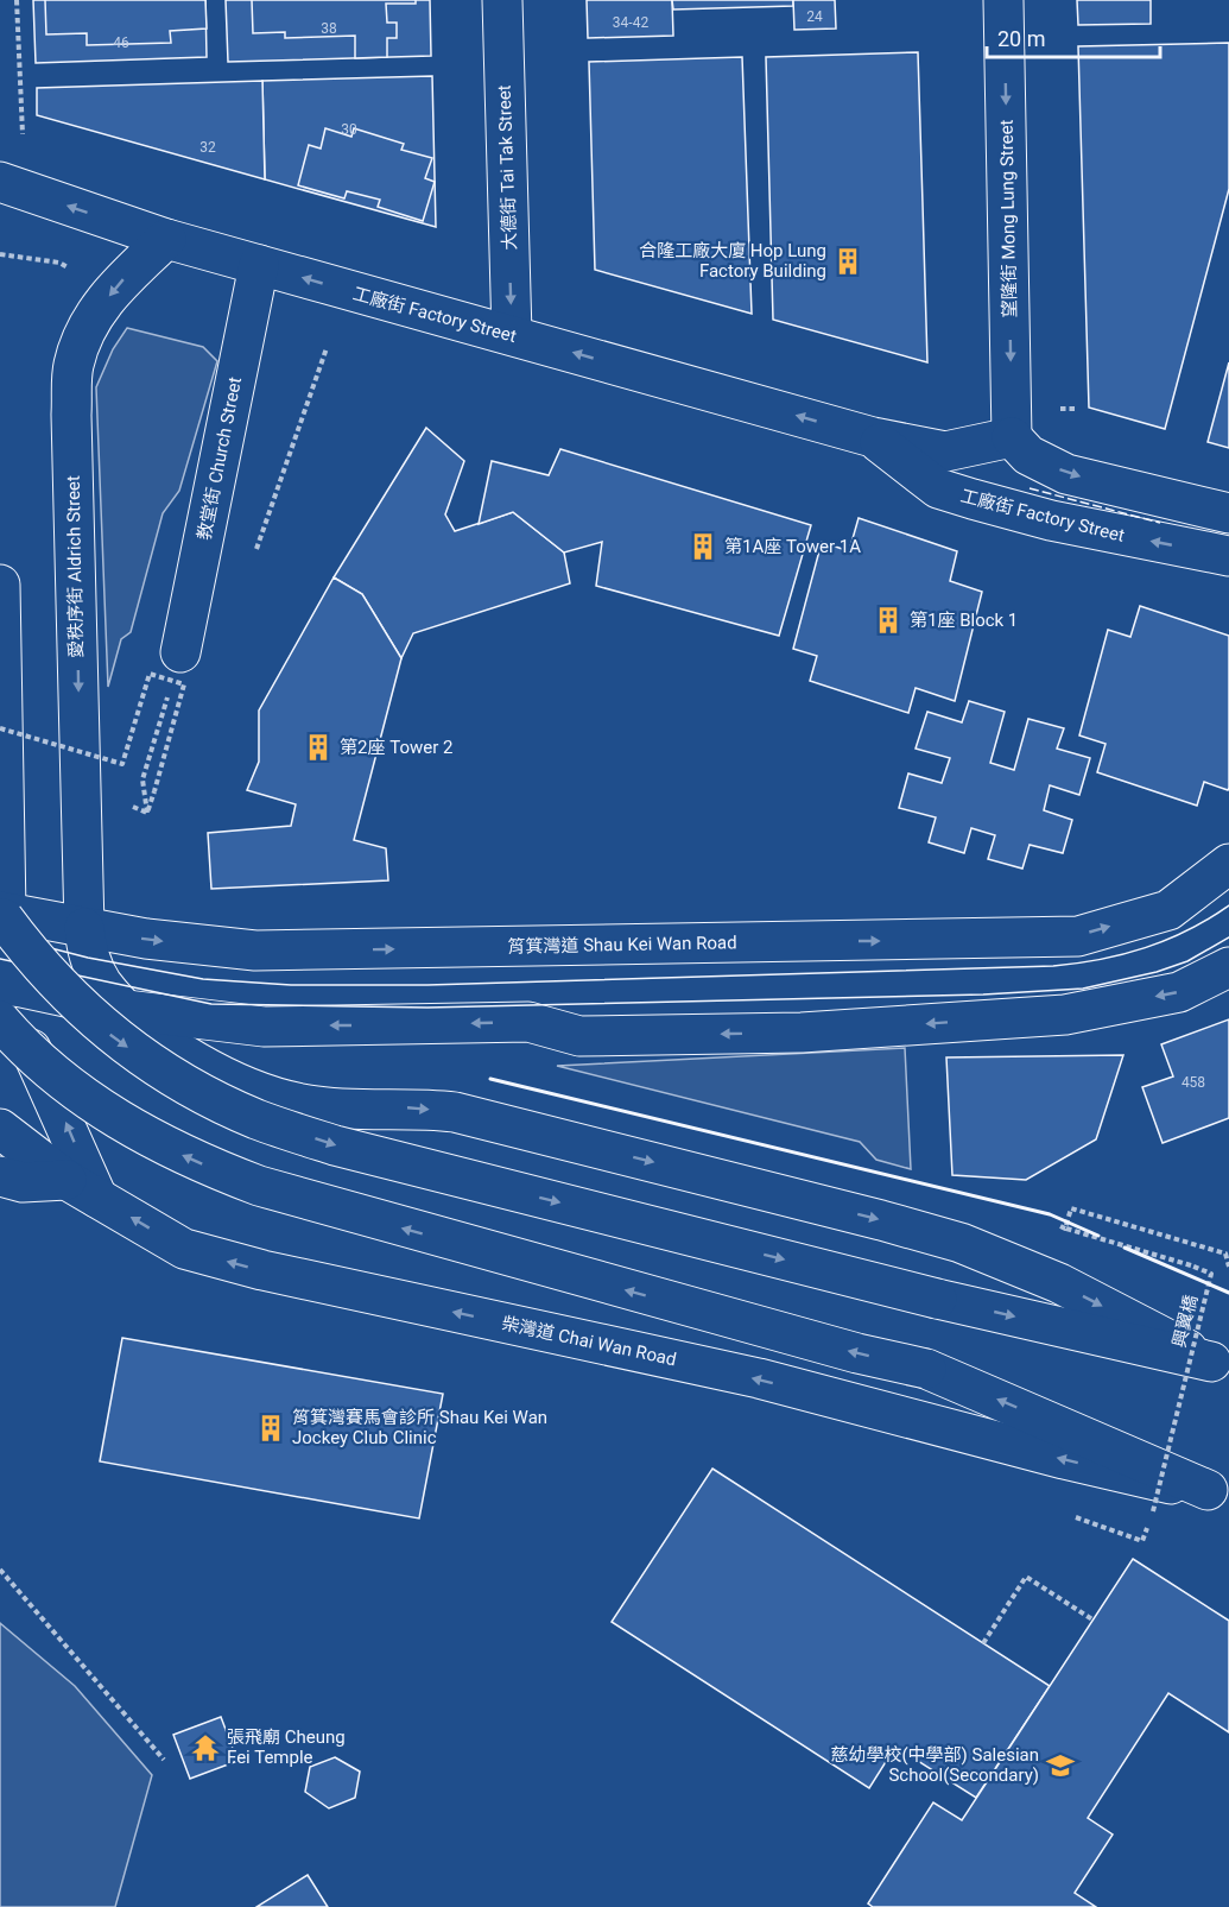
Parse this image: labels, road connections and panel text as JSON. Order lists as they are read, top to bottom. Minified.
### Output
{"streets":{"main road":["大德街 Tai Tak Street","望隆街 Mong Lung Street","工廠街 Factory Street","教堂街 Church Street","愛秩序街 Aldrich Street","筲箕灣道 Shau Kei Wan Road","柴灣道 Chai Wan Road"],"path":["興翼橋"]},"crossings":[["大德街 Tai Tak Street","工廠街 Factory Street"],["望隆街 Mong Lung Street","工廠街 Factory Street"],["工廠街 Factory Street","教堂街 Church Street"],["工廠街 Factory Street","愛秩序街 Aldrich Street"],["愛秩序街 Aldrich Street","筲箕灣道 Shau Kei Wan Road"]],"one_way":["大德街 Tai Tak Street","望隆街 Mong Lung Street"],"places":{"building":["合隆工廠大廈 Hop Lung Factory Building","第1A座 Tower 1A","第1座 Block 1","第2座 Tower 2","筲箕灣賽馬會診所 Shau Kei Wan Jockey Club Clinic"],"temple":["張飛廟 Cheung Fei Temple"],"school or university":["慈幼學校(中學部) Salesian School(Secondary)"]},"house_numbers":["24","34-42","38","46","30","32","458"],"scale_bar":"20 m"}
